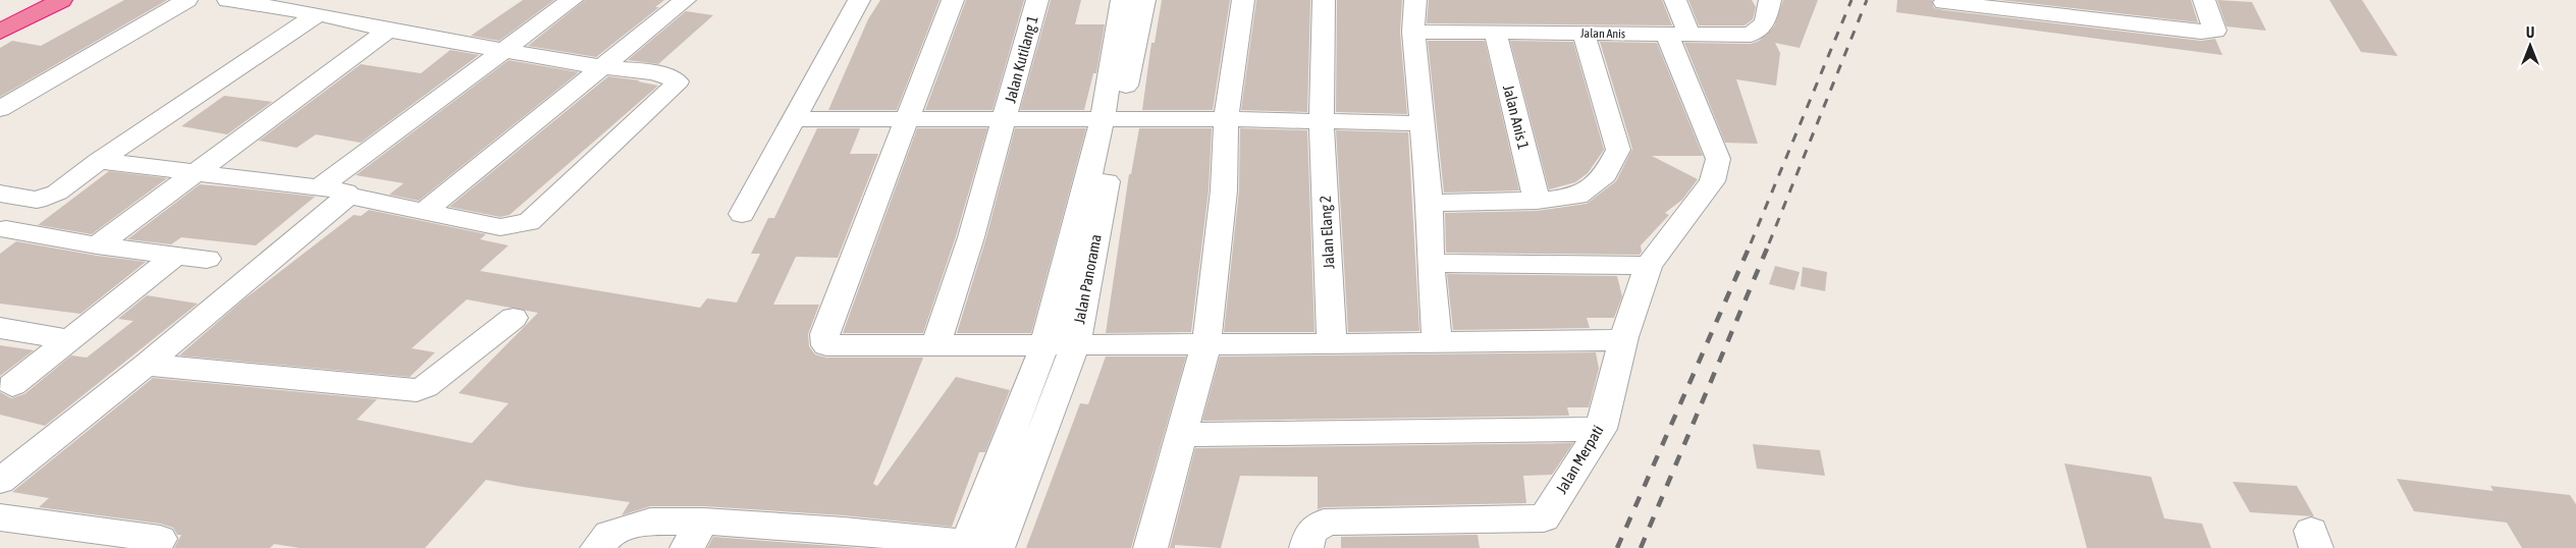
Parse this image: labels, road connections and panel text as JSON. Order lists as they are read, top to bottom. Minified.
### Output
{"streets":{"street":["Jalan Anis","Jalan Kutilang 1","Jalan Anis 1","Jalan Elang 2","Jalan Panorama","Jalan Merpati"]},"crossings":[["Jalan Anis","Jalan Anis 1"],["Jalan Anis","Jalan Merpati"]],"north":"top"}
